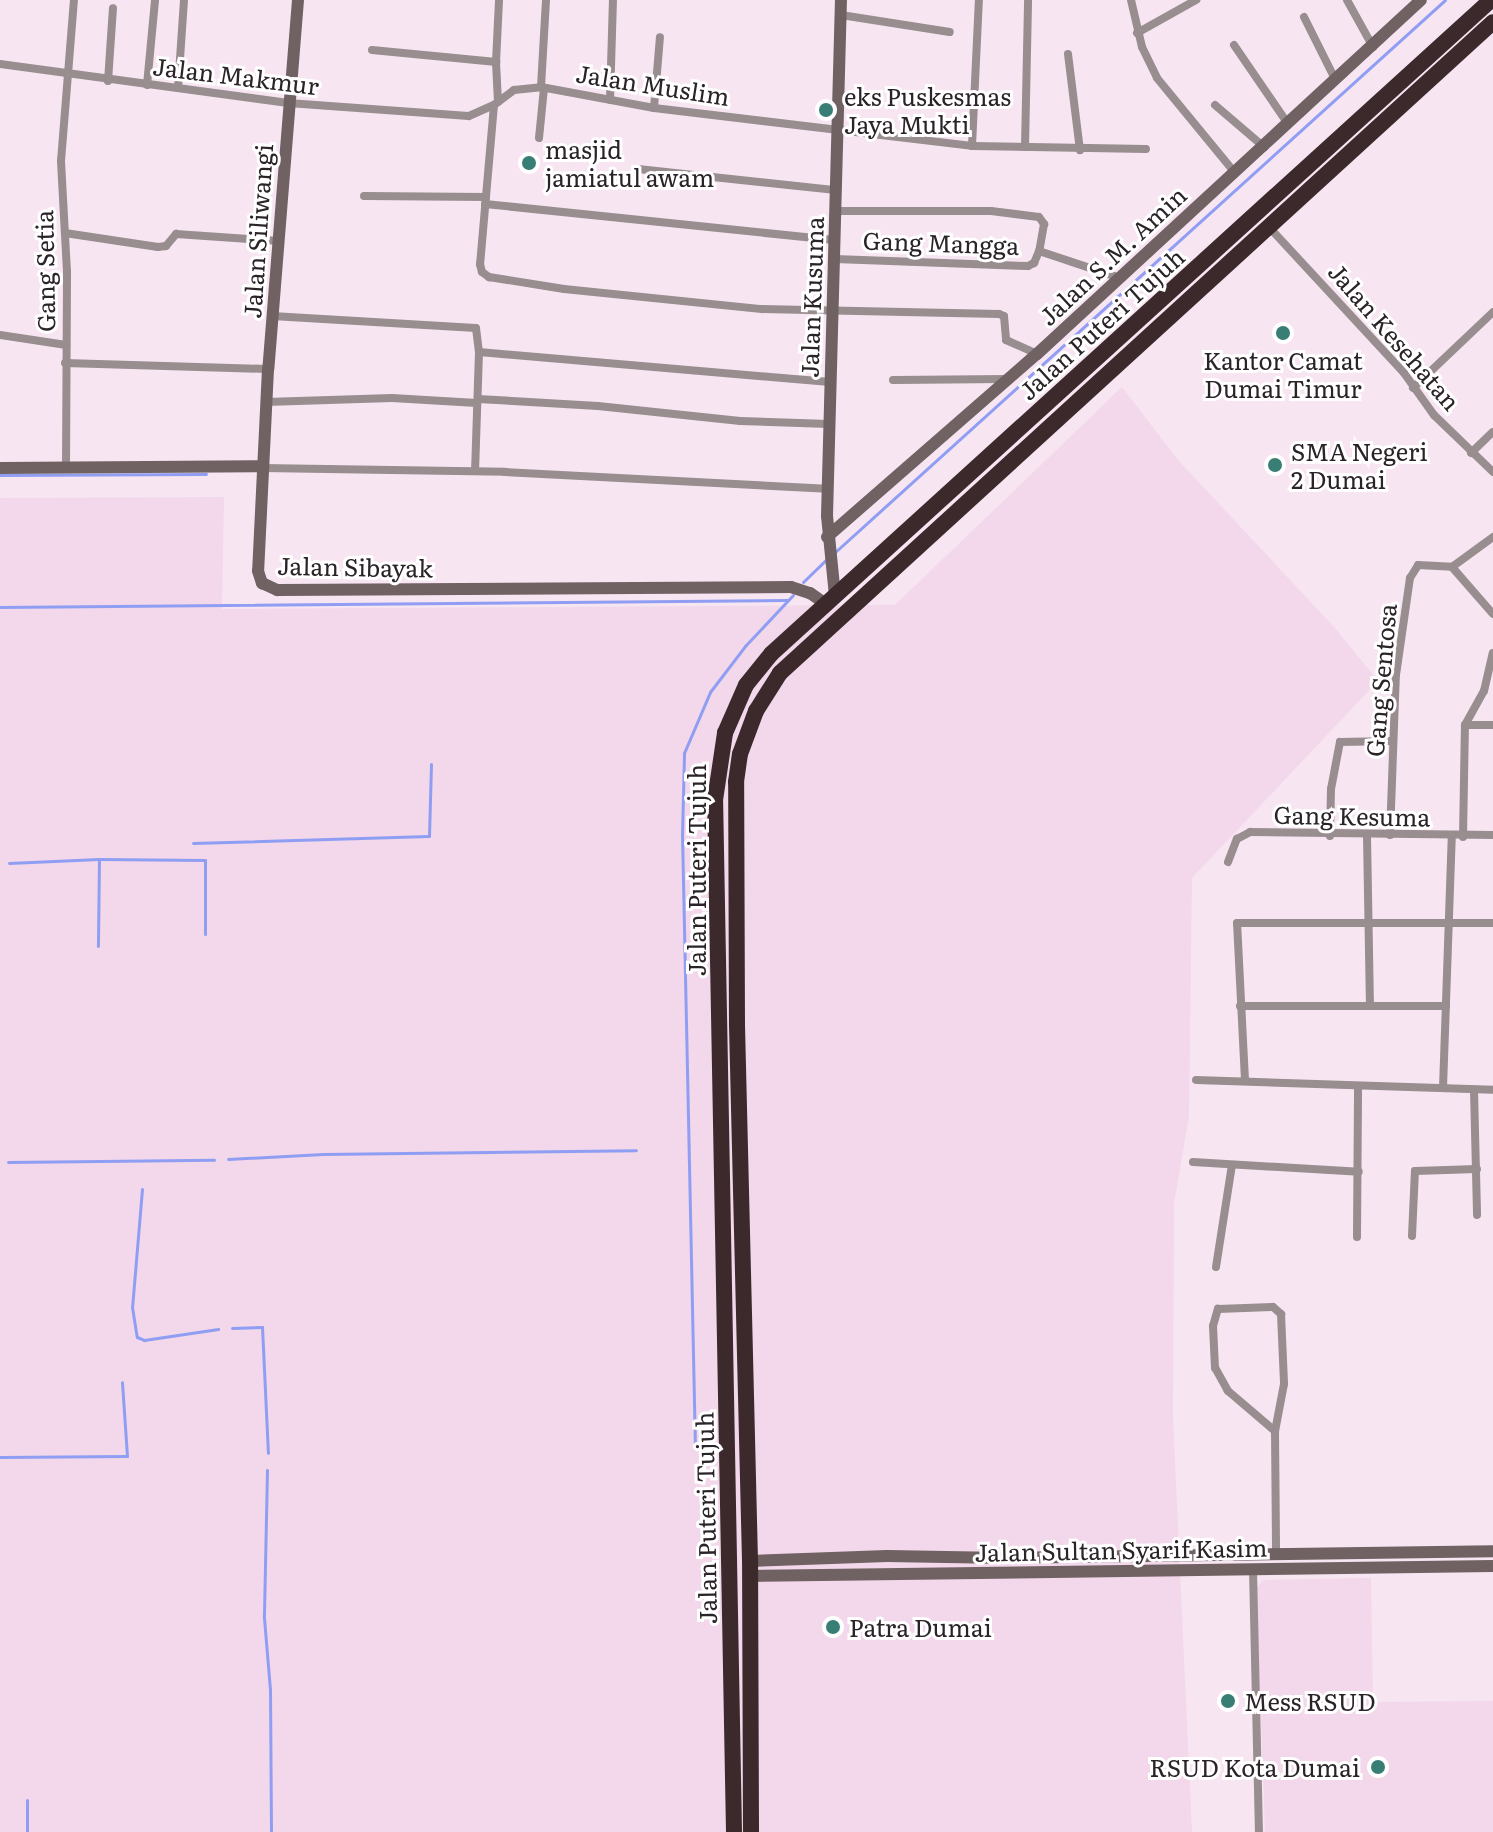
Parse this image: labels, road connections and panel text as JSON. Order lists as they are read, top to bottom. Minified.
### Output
{"streets":{"highway":["Jalan Puteri Tujuh"],"street":["Jalan Makmur","Jalan Muslim","Jalan Siliwangi","Gang Mangga","Jalan S.M. Amin","Gang Setia","Jalan Kusuma","Jalan Kesehatan","Jalan Sibayak","Gang Sentosa","Gang Kesuma","Jalan Sultan Syarif Kasim"]},"crossings":[["Jalan Makmur","Jalan Muslim"],["Jalan Makmur","Jalan Siliwangi"],["Jalan Makmur","Gang Setia"],["Jalan Muslim","Jalan Kusuma"],["Jalan Siliwangi","Jalan Sibayak"],["Gang Mangga","Jalan Kusuma"],["Jalan S.M. Amin","Jalan Kusuma"],["Jalan Kusuma","Jalan Puteri Tujuh"],["Jalan Kusuma","Jalan Sibayak"],["Jalan Puteri Tujuh","Jalan Kesehatan"],["Jalan Puteri Tujuh","Jalan Sibayak"],["Jalan Puteri Tujuh","Jalan Sultan Syarif Kasim"],["Gang Sentosa","Gang Kesuma"]],"places":["eks Puskesmas Jaya Mukti","masjid jamiatul awam","Kantor Camat Dumai Timur","SMA Negeri 2 Dumai","Patra Dumai","Mess RSUD","RSUD Kota Dumai"]}
